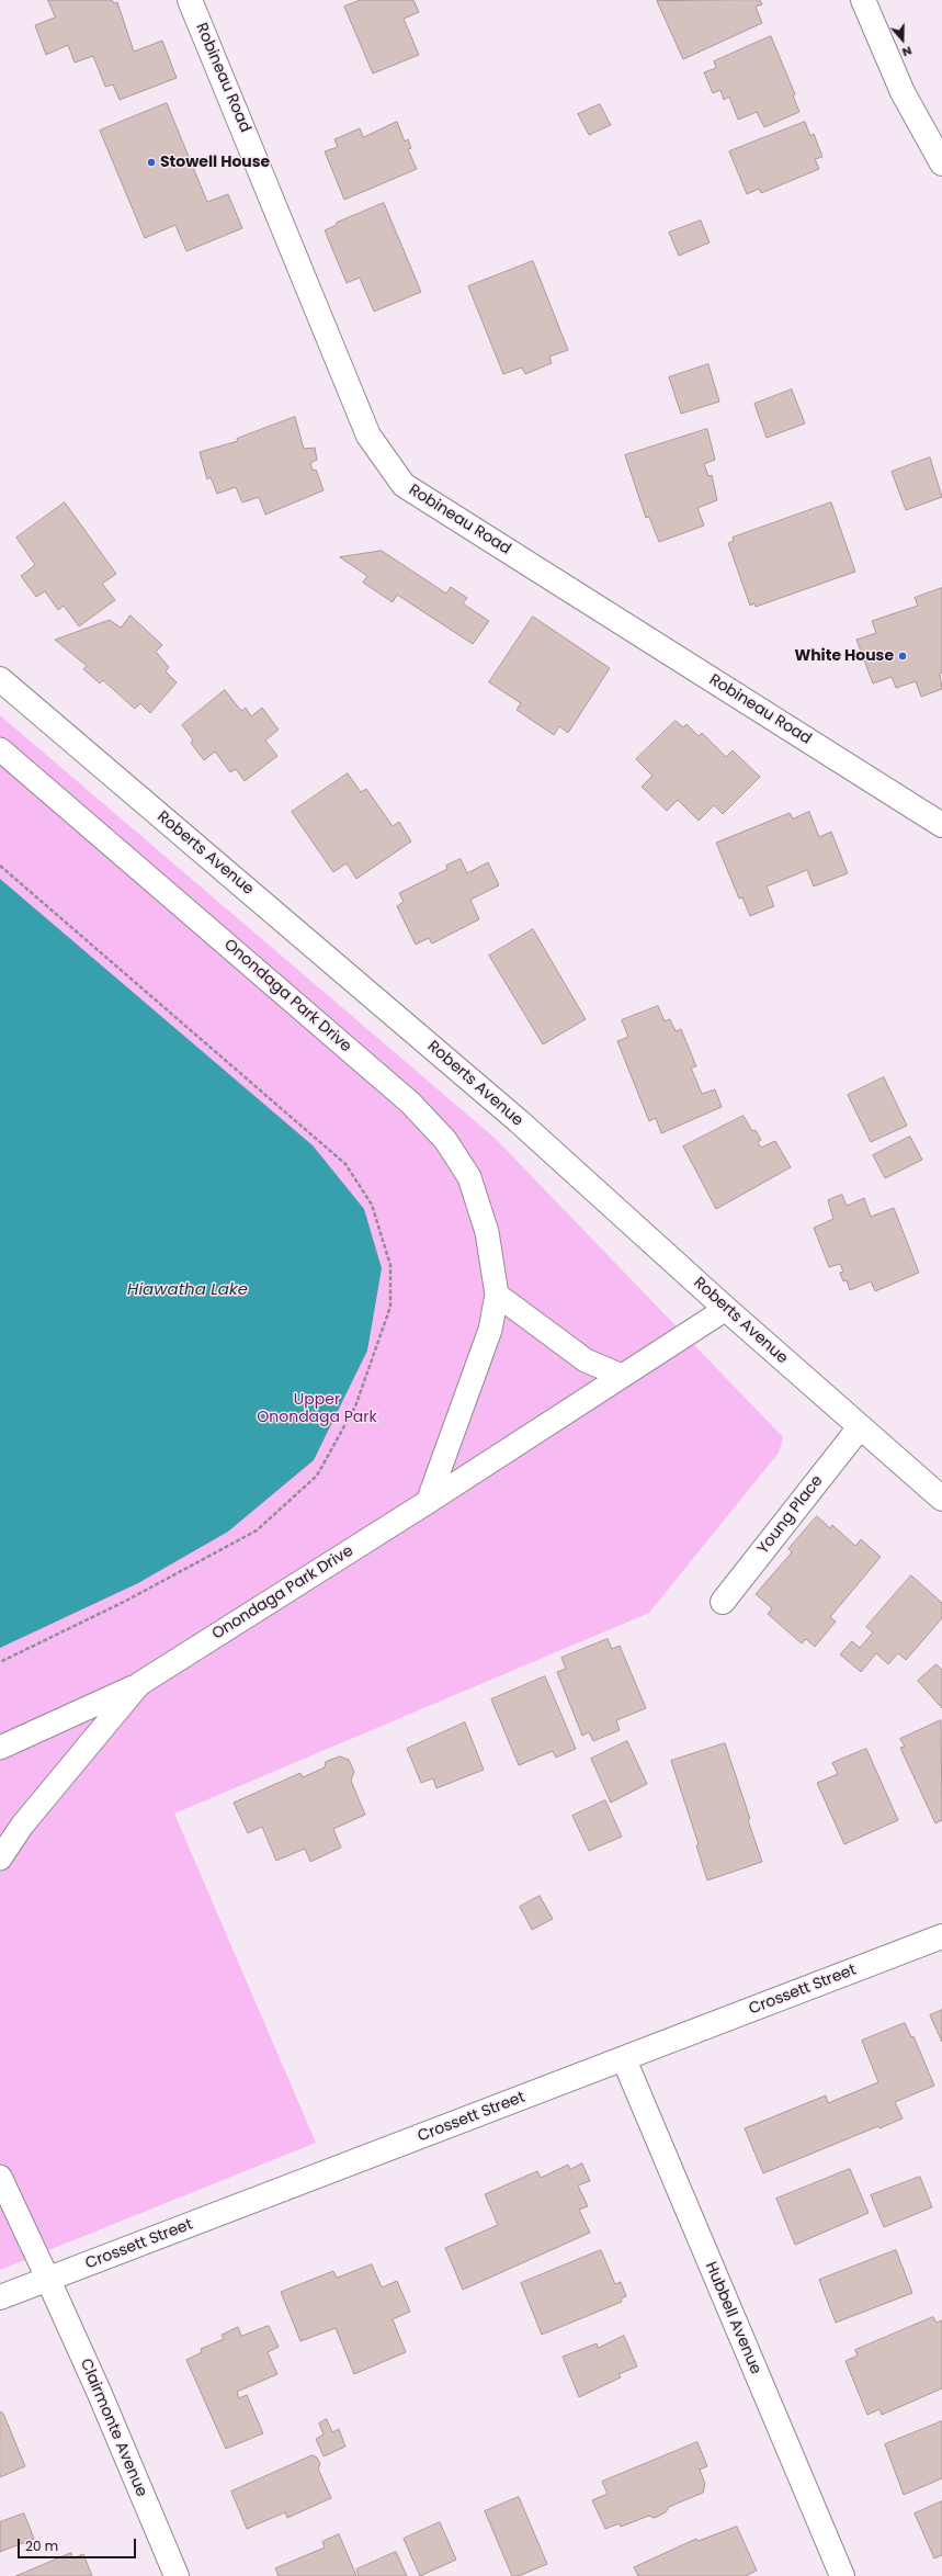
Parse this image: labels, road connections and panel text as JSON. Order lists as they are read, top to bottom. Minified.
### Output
{"streets":{"street":["Robineau Road","Roberts Avenue","Young Place","Crossett Street","Hubbell Avenue","Clairmonte Avenue"],"lane":["Onondaga Park Drive"]},"crossings":[["Roberts Avenue","Onondaga Park Drive"],["Roberts Avenue","Young Place"],["Crossett Street","Hubbell Avenue"],["Crossett Street","Clairmonte Avenue"]],"water":["Hiawatha Lake"],"parks":["Upper Onondaga Park"],"places":["Stowell House","White House"],"scale_bar":"20 m","north":"bottom"}
